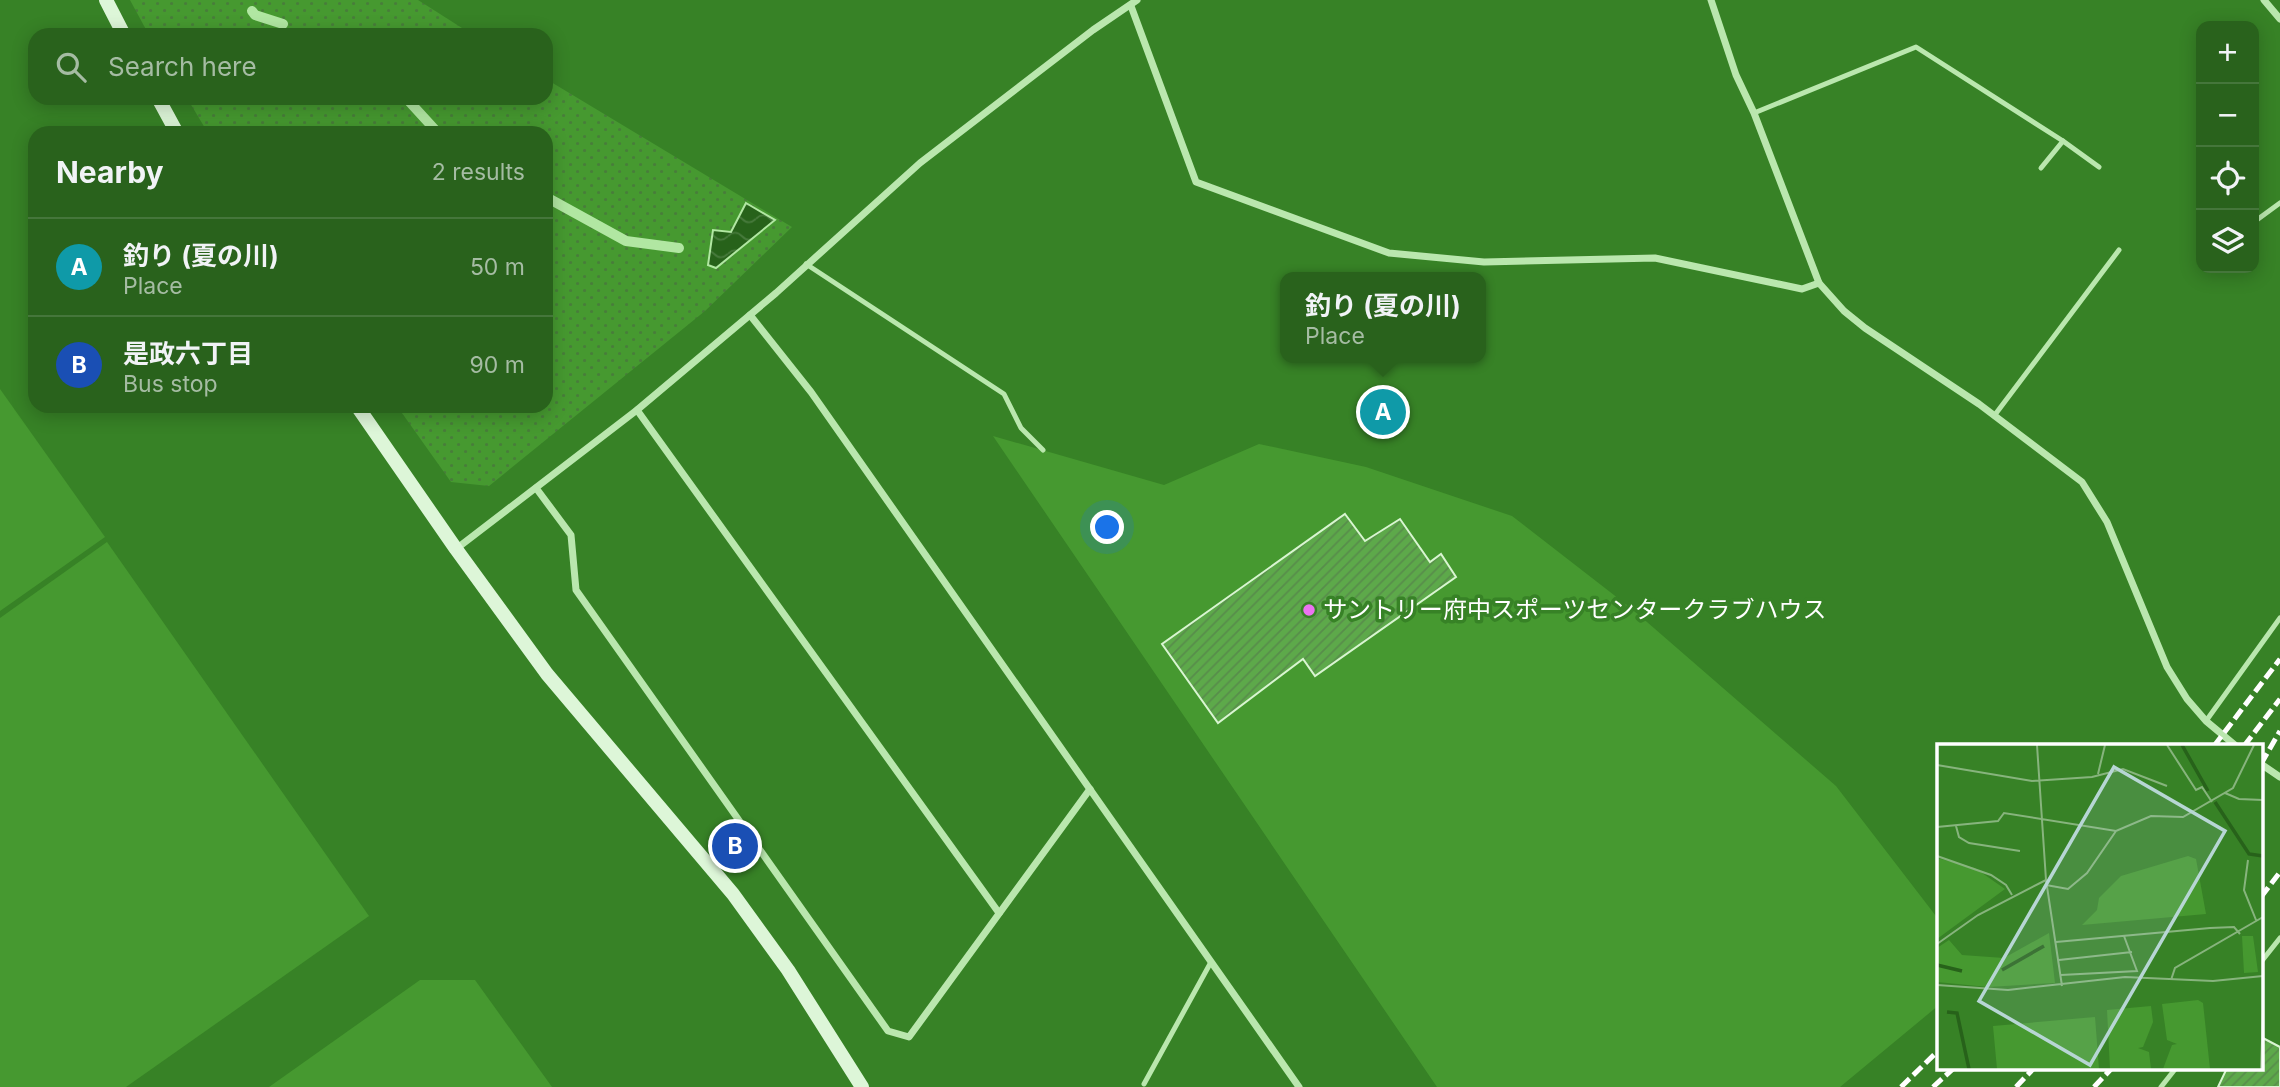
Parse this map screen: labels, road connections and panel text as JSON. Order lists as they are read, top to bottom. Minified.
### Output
{"places":["サントリー府中スポーツセンタークラブハウス"],"page":{"map_buttons":["+","−"],"search":"Search here","heading":["Nearby","2 results"],"list":[{"mark":"A","name":"釣り (夏の川)","note":"Place","value":"50 m"},{"mark":"B","name":"是政六丁目","note":"Bus stop","value":"90 m"}],"popup":["釣り (夏の川)","Place"],"pins":["A","B"]}}
